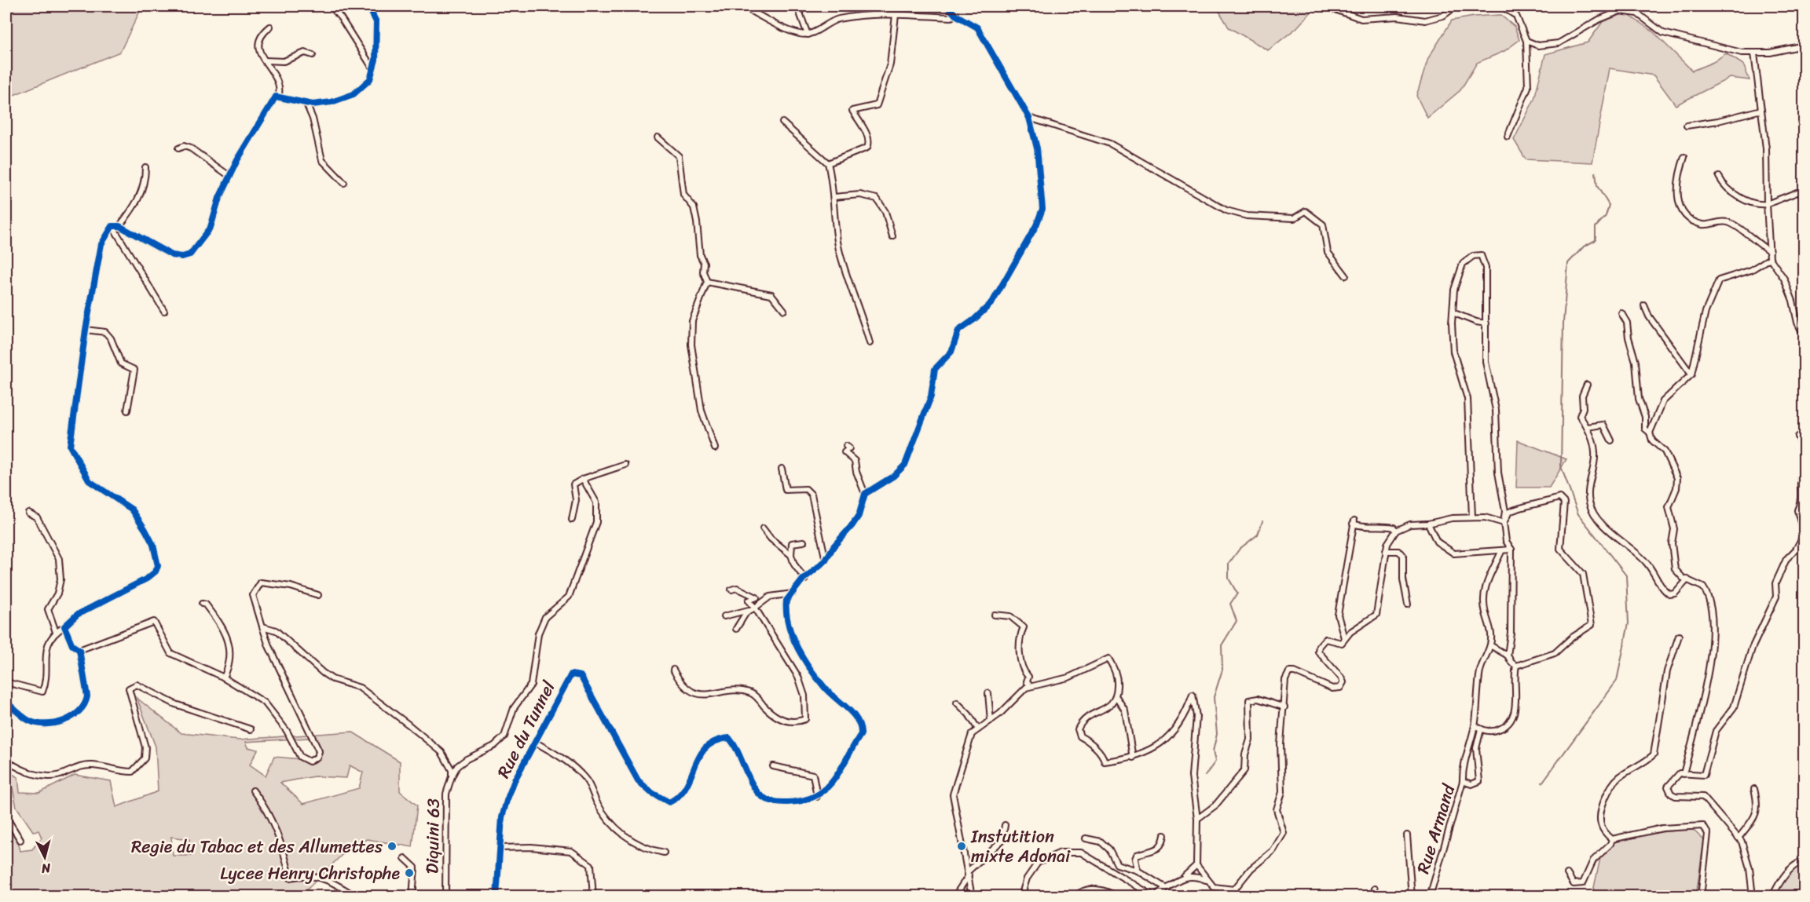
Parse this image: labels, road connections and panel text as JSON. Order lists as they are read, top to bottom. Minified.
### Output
{"streets":{"street":["Rue du Tunnel","Rue Armand","Diquini 63"]},"places":["Regie du Tabac et des Allumettes","Instutition mixte Adonai","Lycee Henry Christophe"],"north":"bottom"}
